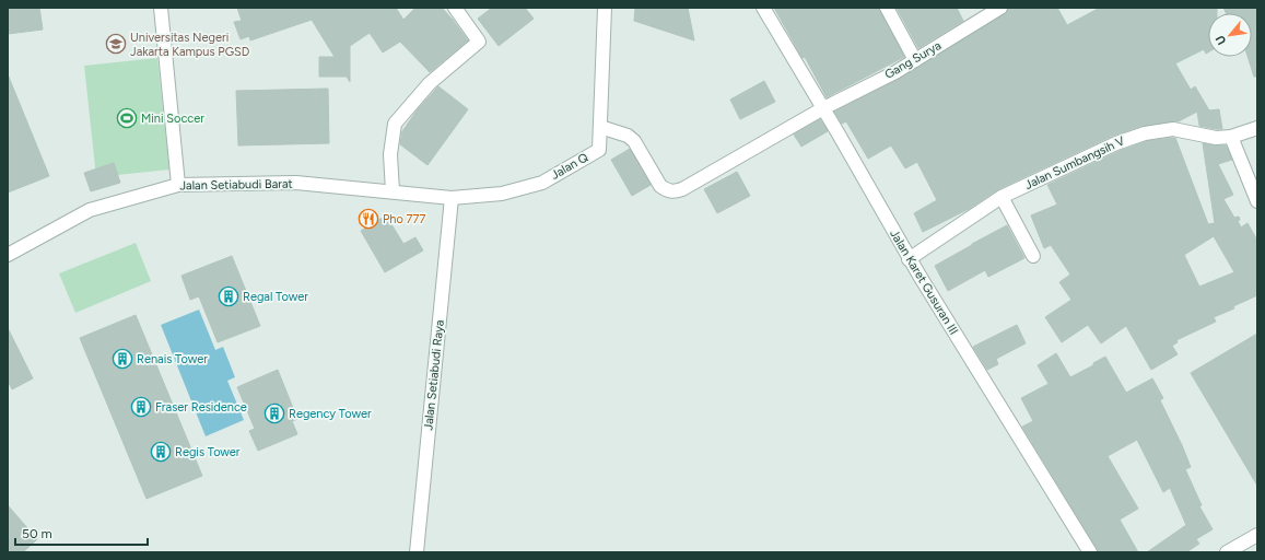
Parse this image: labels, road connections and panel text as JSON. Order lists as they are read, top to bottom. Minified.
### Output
{"streets":{"street":["Gang Surya","Jalan Sumbangsih V","Jalan Q","Jalan Setiabudi Barat","Jalan Karet Gusuran III","Jalan Setiabudi Raya"]},"crossings":[["Gang Surya","Jalan Q"],["Gang Surya","Jalan Karet Gusuran III"],["Jalan Sumbangsih V","Jalan Karet Gusuran III"],["Jalan Q","Jalan Setiabudi Barat"],["Jalan Q","Jalan Setiabudi Raya"],["Jalan Setiabudi Barat","Jalan Setiabudi Raya"]],"places":{"school or university":["Universitas Negeri Jakarta Kampus PGSD"],"sports":["Mini Soccer"],"restaurant":["Pho 777"],"building":["Regal Tower","Renais Tower","Fraser Residence","Regency Tower","Regis Tower"]},"scale_bar":"50 m","north":"bottom left"}
